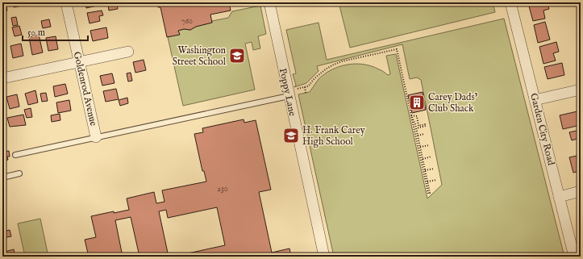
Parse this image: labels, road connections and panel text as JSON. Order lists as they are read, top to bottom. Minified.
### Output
{"streets":{"street":["Goldenrod Avenue","Poppy Lane","Garden City Road"]},"places":{"school or university":["Washington Street School","H. Frank Carey High School"],"building":["Carey Dads’ Club Shack"]},"house_numbers":["760","230"],"scale_bar":"50 m"}
